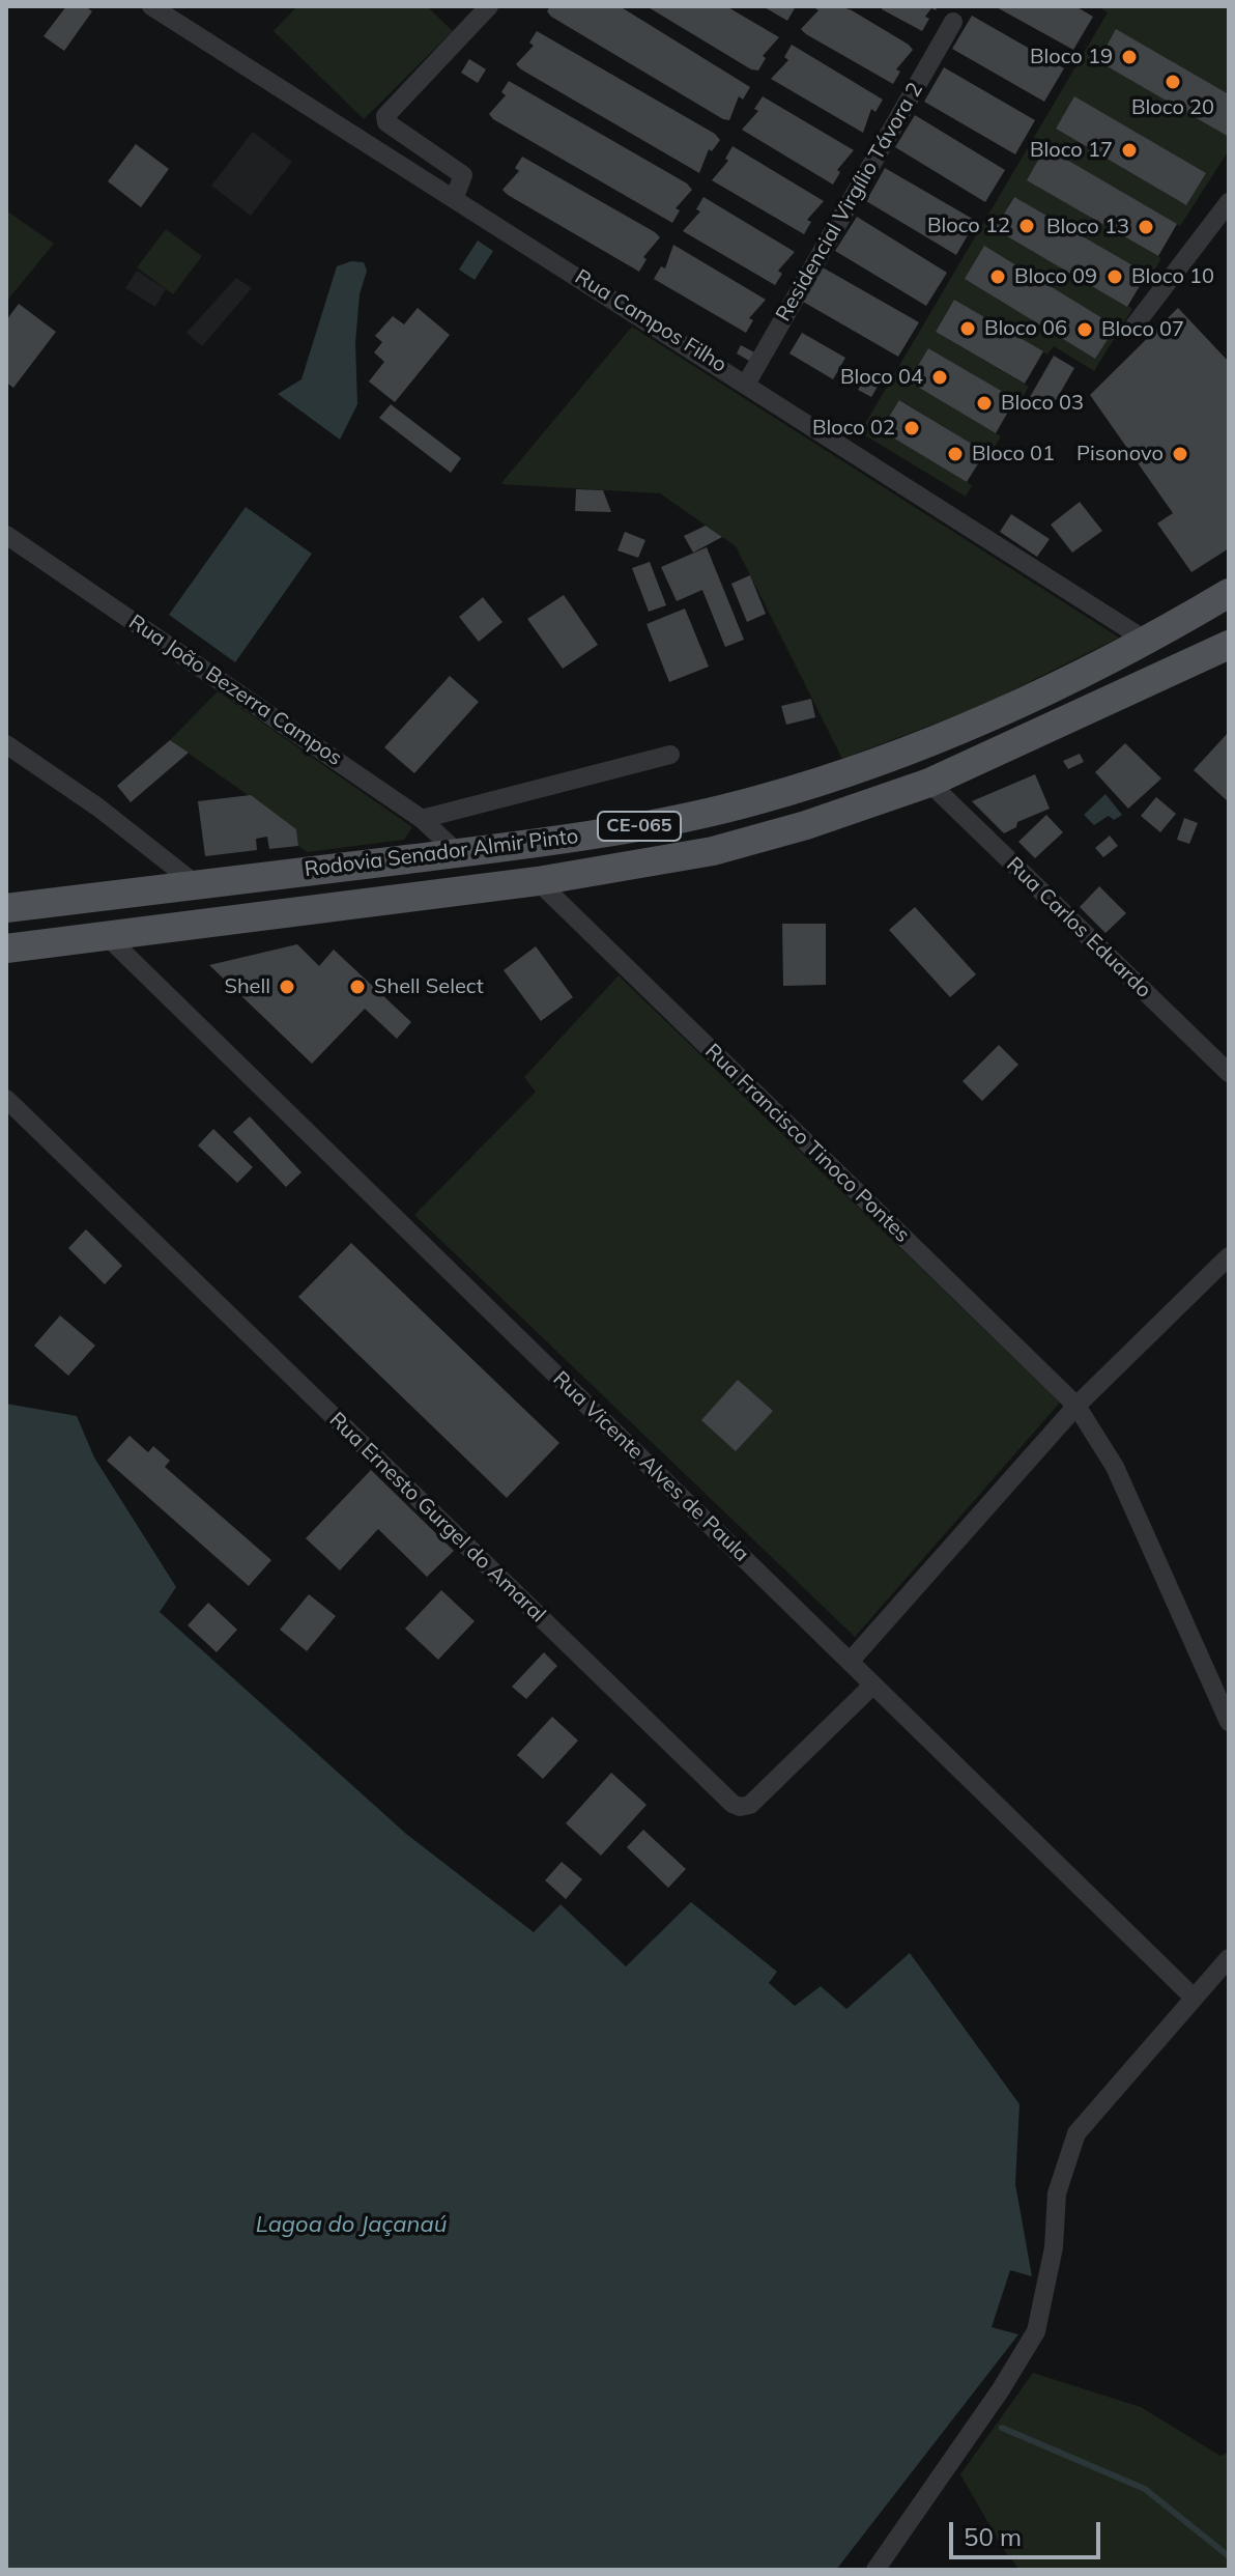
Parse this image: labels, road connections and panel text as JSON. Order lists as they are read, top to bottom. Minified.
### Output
{"streets":{"main road":["CE-065","Rodovia Senador Almir Pinto"],"street":["Residencial Virgílio Távora 2","Rua Campos Filho","Rua João Bezerra Campos","Rua Carlos Eduardo","Rua Francisco Tinoco Pontes","Rua Vicente Alves de Paula","Rua Ernesto Gurgel do Amaral"]},"crossings":[["Residencial Virgílio Távora 2","Rua Campos Filho"],["Rua Campos Filho","Rodovia Senador Almir Pinto"],["Rua João Bezerra Campos","Rodovia Senador Almir Pinto"],["Rodovia Senador Almir Pinto","Rua Carlos Eduardo"],["Rodovia Senador Almir Pinto","Rua Francisco Tinoco Pontes"],["Rodovia Senador Almir Pinto","Rua Vicente Alves de Paula"],["Rua Vicente Alves de Paula","Rua Ernesto Gurgel do Amaral"]],"water":["Lagoa do Jaçanaú"],"places":["Bloco 19","Bloco 20","Bloco 17","Bloco 12","Bloco 13","Bloco 09","Bloco 10","Bloco 06","Bloco 07","Bloco 04","Bloco 03","Bloco 02","Bloco 01","Pisonovo","Shell","Shell Select"],"scale_bar":"50 m"}
